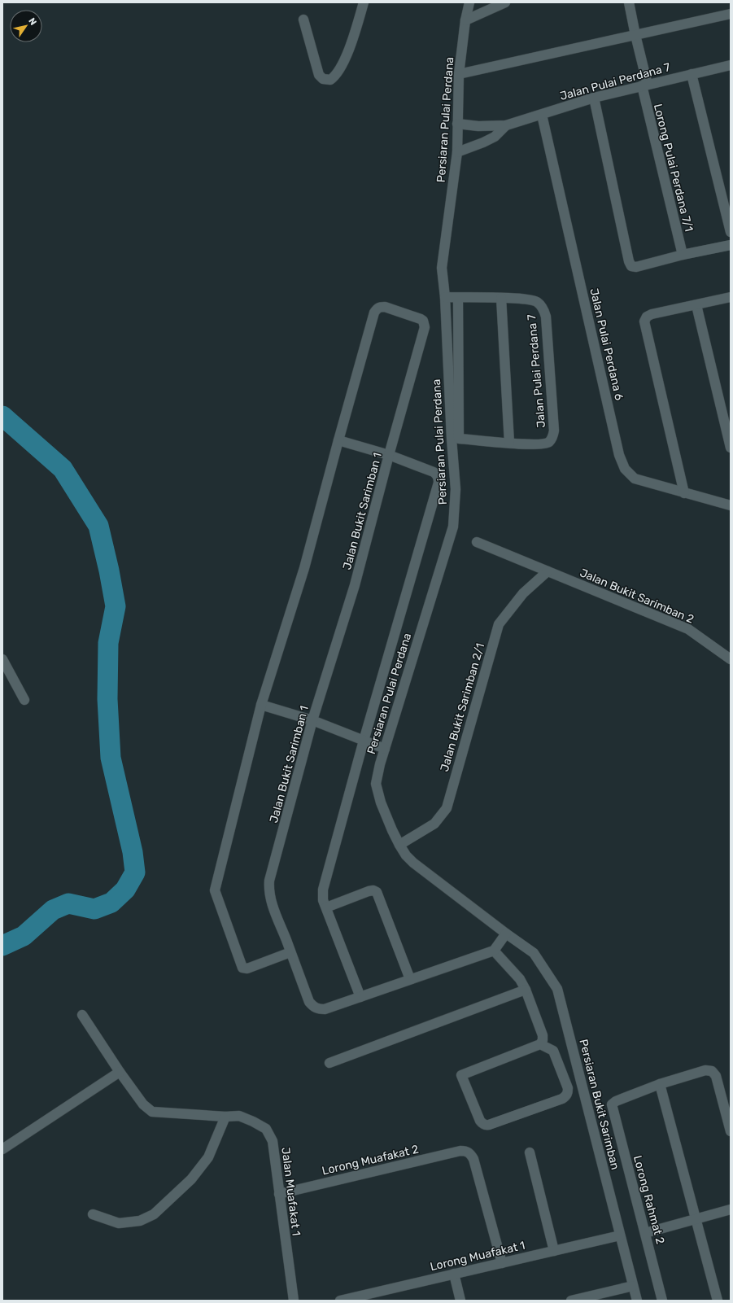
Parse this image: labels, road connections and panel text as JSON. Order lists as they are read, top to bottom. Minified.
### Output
{"streets":{"street":["Jalan Pulai Perdana 7","Persiaran Pulai Perdana","Lorong Pulai Perdana 7/1","Jalan Pulai Perdana 6","Jalan Bukit Sarimban 1","Jalan Bukit Sarimban 2","Jalan Bukit Sarimban 2/1","Persiaran Bukit Sarimban","Lorong Muafakat 2","Jalan Muafakat 1","Lorong Rahmat 2","Lorong Muafakat 1"]},"crossings":[["Jalan Pulai Perdana 7","Persiaran Pulai Perdana"],["Jalan Pulai Perdana 7","Lorong Pulai Perdana 7/1"],["Jalan Pulai Perdana 7","Jalan Pulai Perdana 6"],["Persiaran Pulai Perdana","Jalan Bukit Sarimban 2/1"],["Persiaran Pulai Perdana","Persiaran Bukit Sarimban"],["Jalan Bukit Sarimban 2","Jalan Bukit Sarimban 2/1"],["Persiaran Bukit Sarimban","Lorong Muafakat 1"],["Lorong Muafakat 2","Jalan Muafakat 1"],["Lorong Muafakat 2","Lorong Muafakat 1"]],"north":"top right"}
